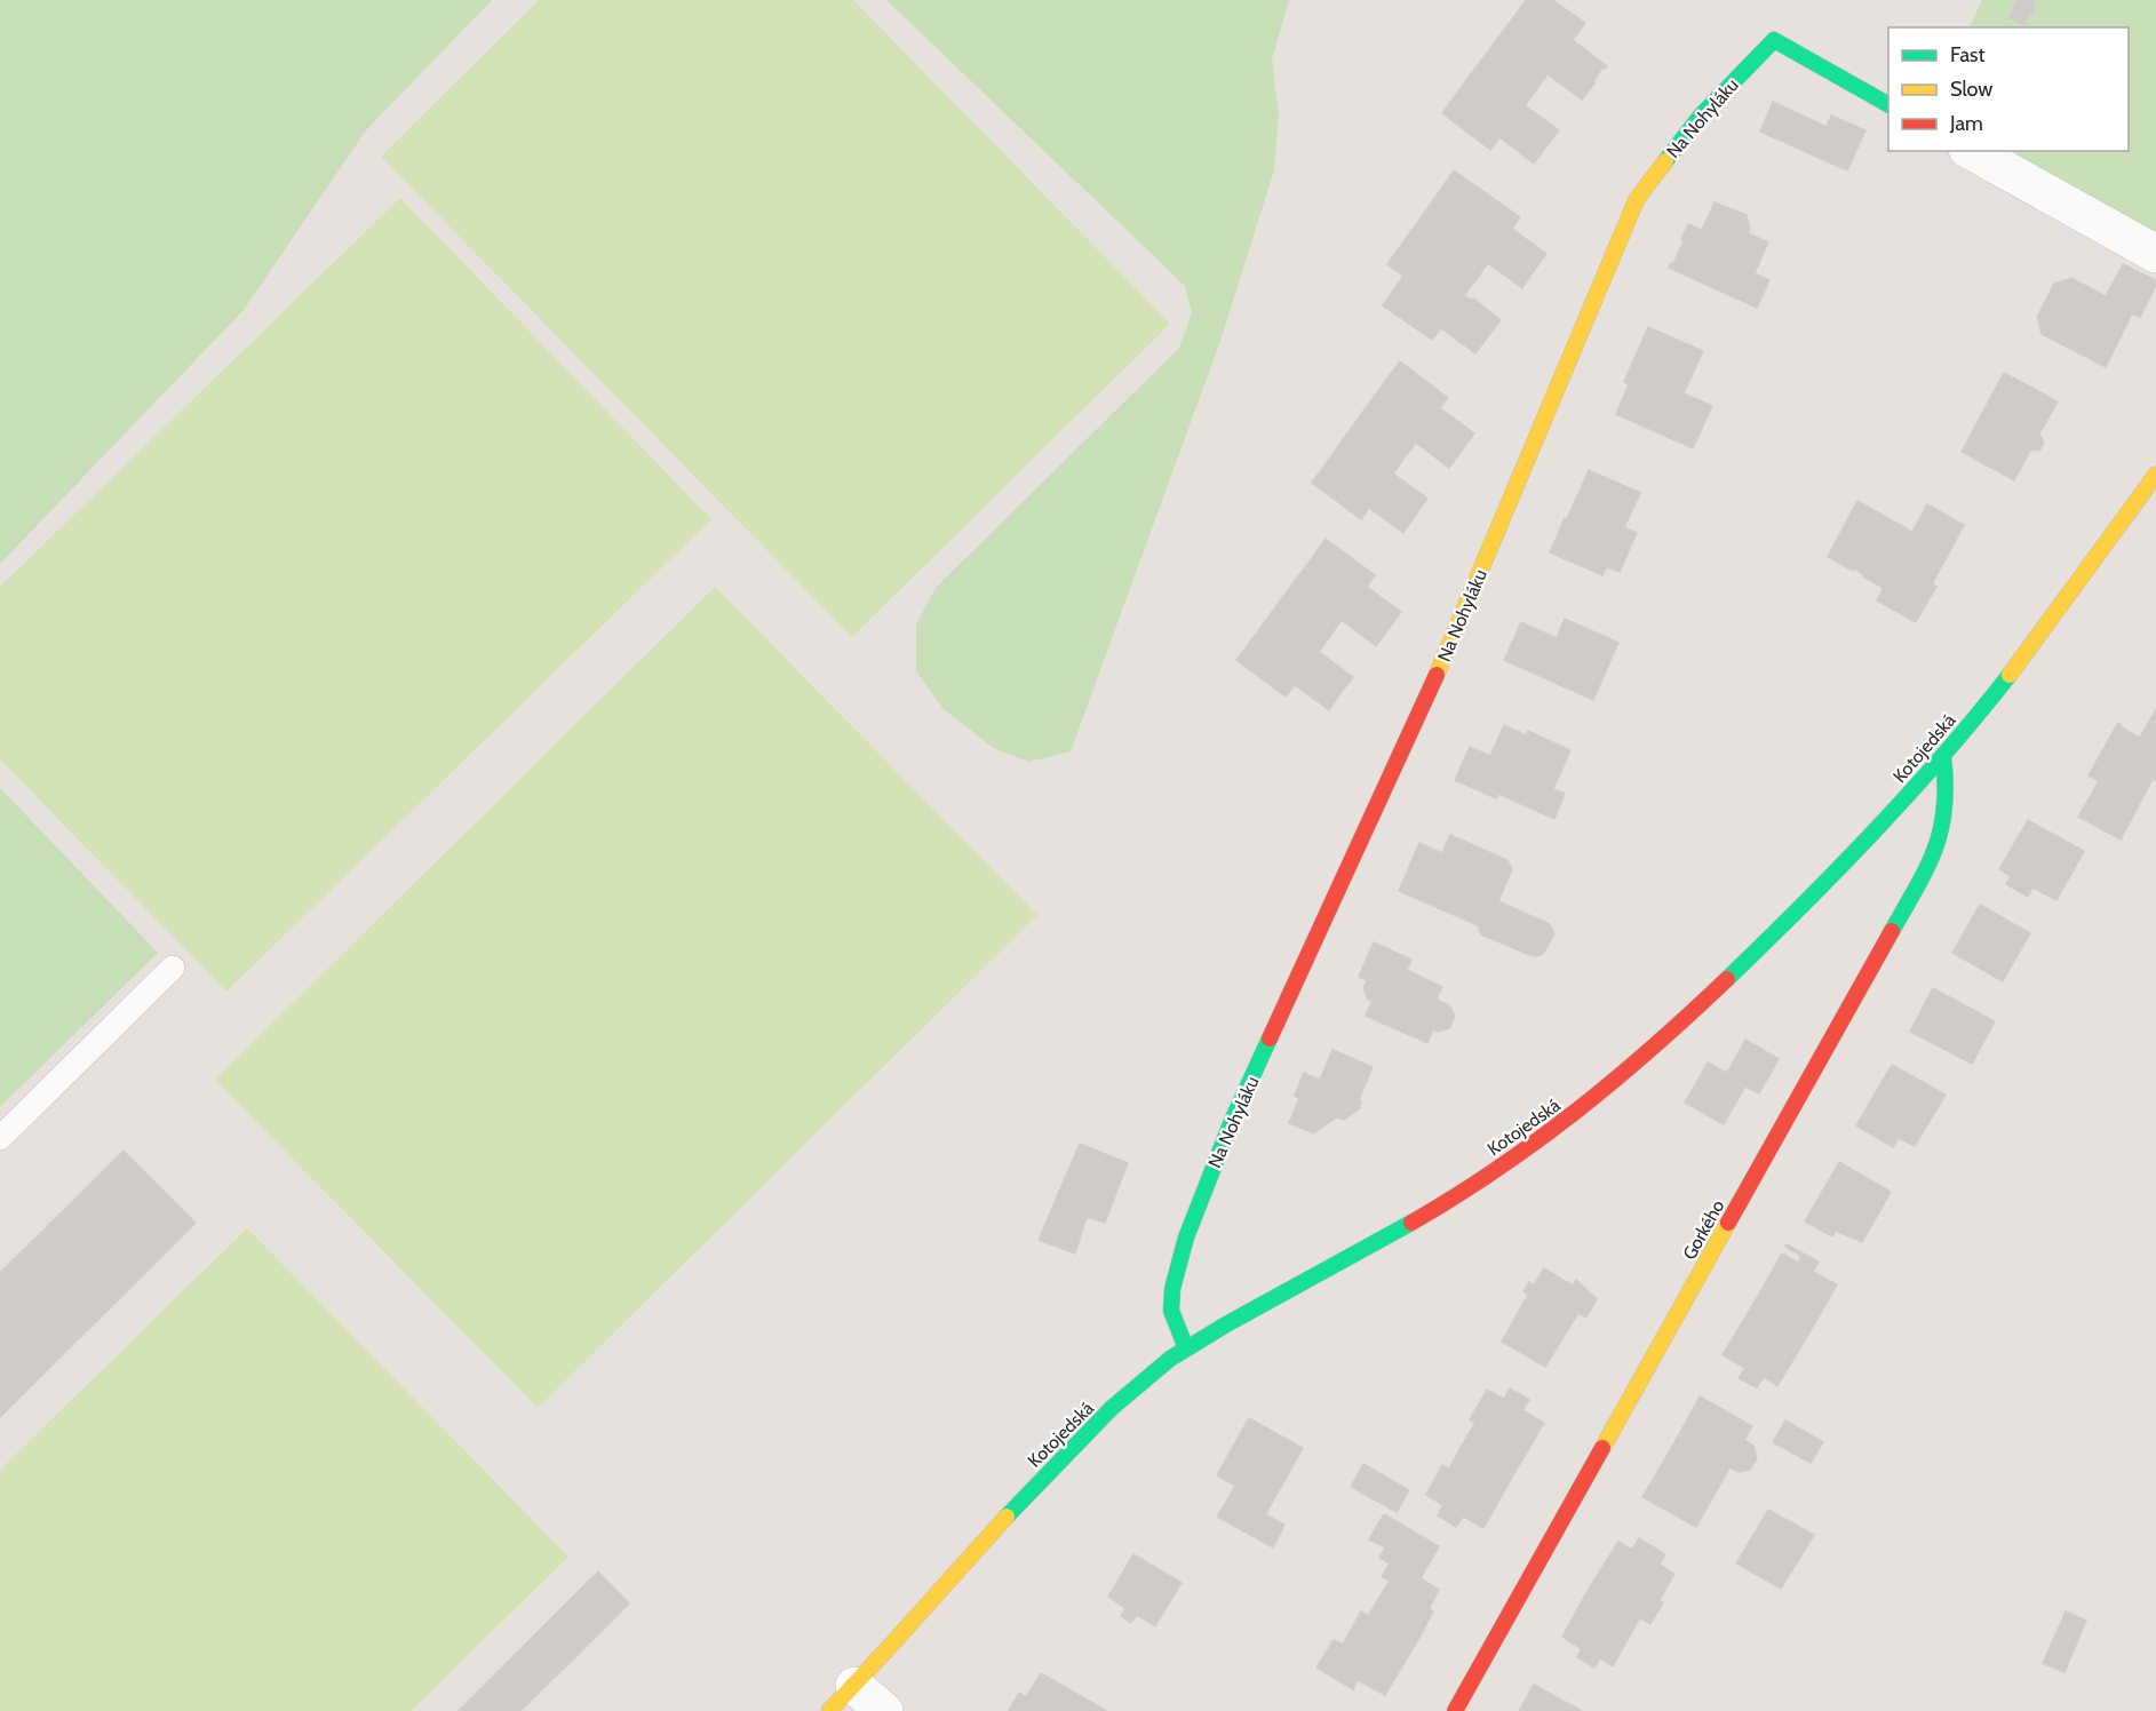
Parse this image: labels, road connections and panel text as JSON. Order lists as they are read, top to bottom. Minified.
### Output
{"streets":{"street":["Na Nohyláku","Kotojedská","Gorkého"]},"crossings":[["Na Nohyláku","Kotojedská"],["Kotojedská","Gorkého"]],"legend":["Fast","Slow","Jam"]}
